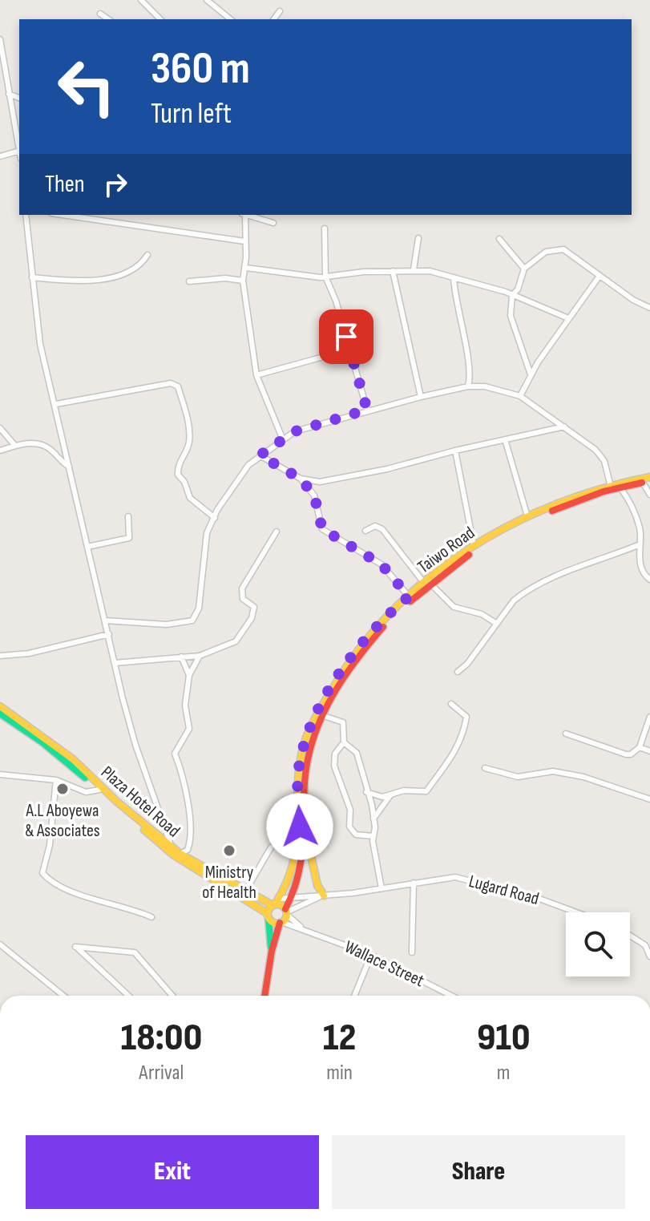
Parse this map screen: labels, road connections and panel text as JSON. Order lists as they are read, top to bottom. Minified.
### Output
{"streets":{"main road":["Taiwo Road","Plaza Hotel Road"],"street":["Lugard Road","Wallace Street"]},"crossings":[["Taiwo Road","Plaza Hotel Road"],["Taiwo Road","Wallace Street"],["Plaza Hotel Road","Wallace Street"]],"places":["A.L Aboyewa & Associates","Ministry of Health"],"page":{"turn":["360 m","Turn left"],"then":"Then","eta":["18:00","Arrival","12","min","910","m"],"buttons":["Exit","Share"]}}
